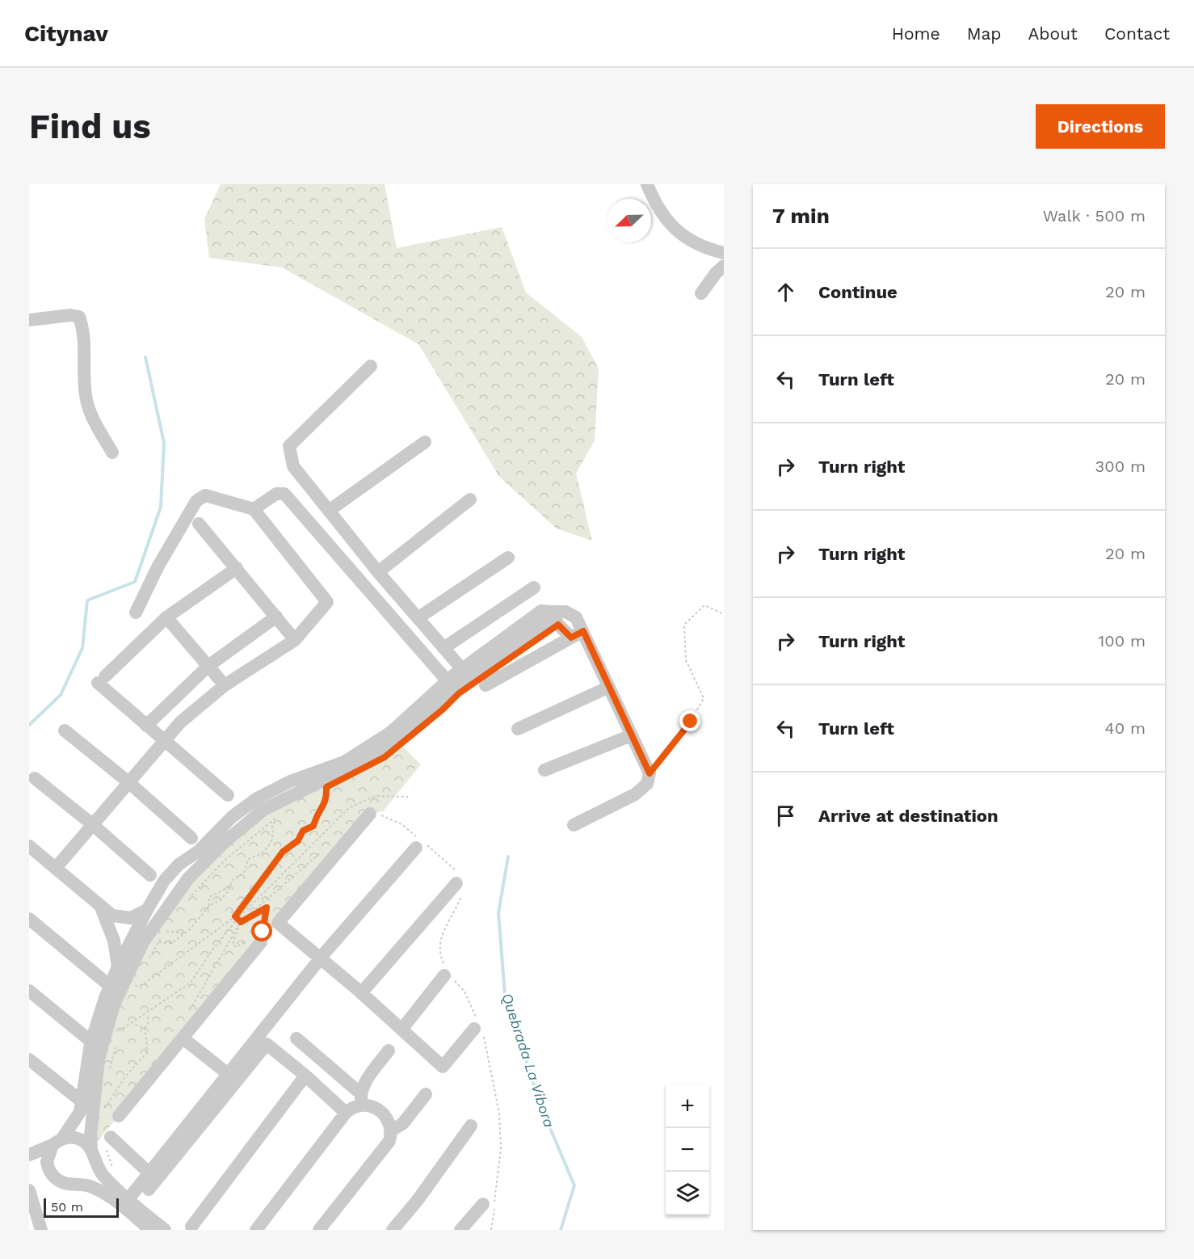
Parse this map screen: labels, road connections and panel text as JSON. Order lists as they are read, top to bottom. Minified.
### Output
{"water":["Quebrada La Vibora"],"scale_bar":"50 m","north":"bottom left","page":{"header":"Citynav","nav":["Home","Map","About","Contact"],"buttons":"Directions","title":"Find us","heading":["7 min","Walk · 500 m"],"list":[["Continue","20 m"],["Turn left","20 m"],["Turn right","300 m"],["Turn right","20 m"],["Turn right","100 m"],["Turn left","40 m"],"Arrive at destination"],"map_buttons":["+","−"],"scale":"50 m"}}
